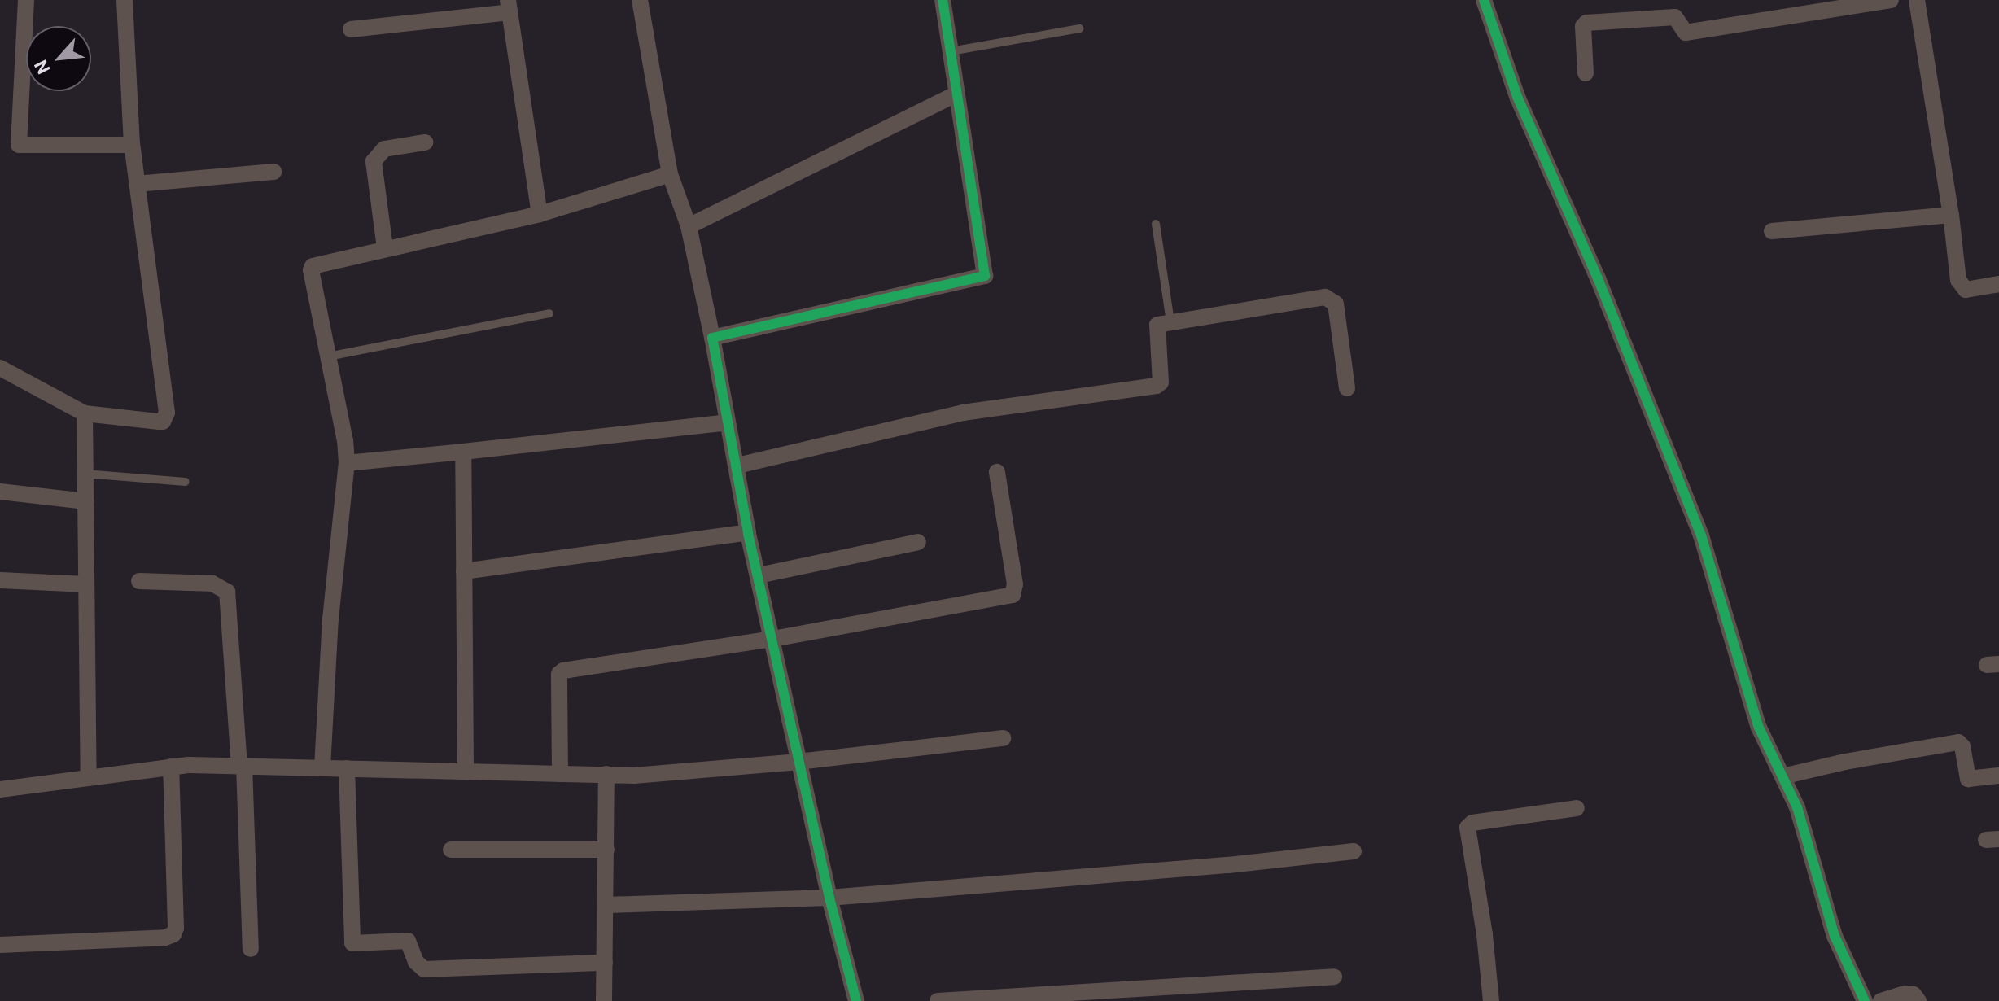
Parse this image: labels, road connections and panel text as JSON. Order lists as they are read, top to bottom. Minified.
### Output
{"north":"bottom left"}
